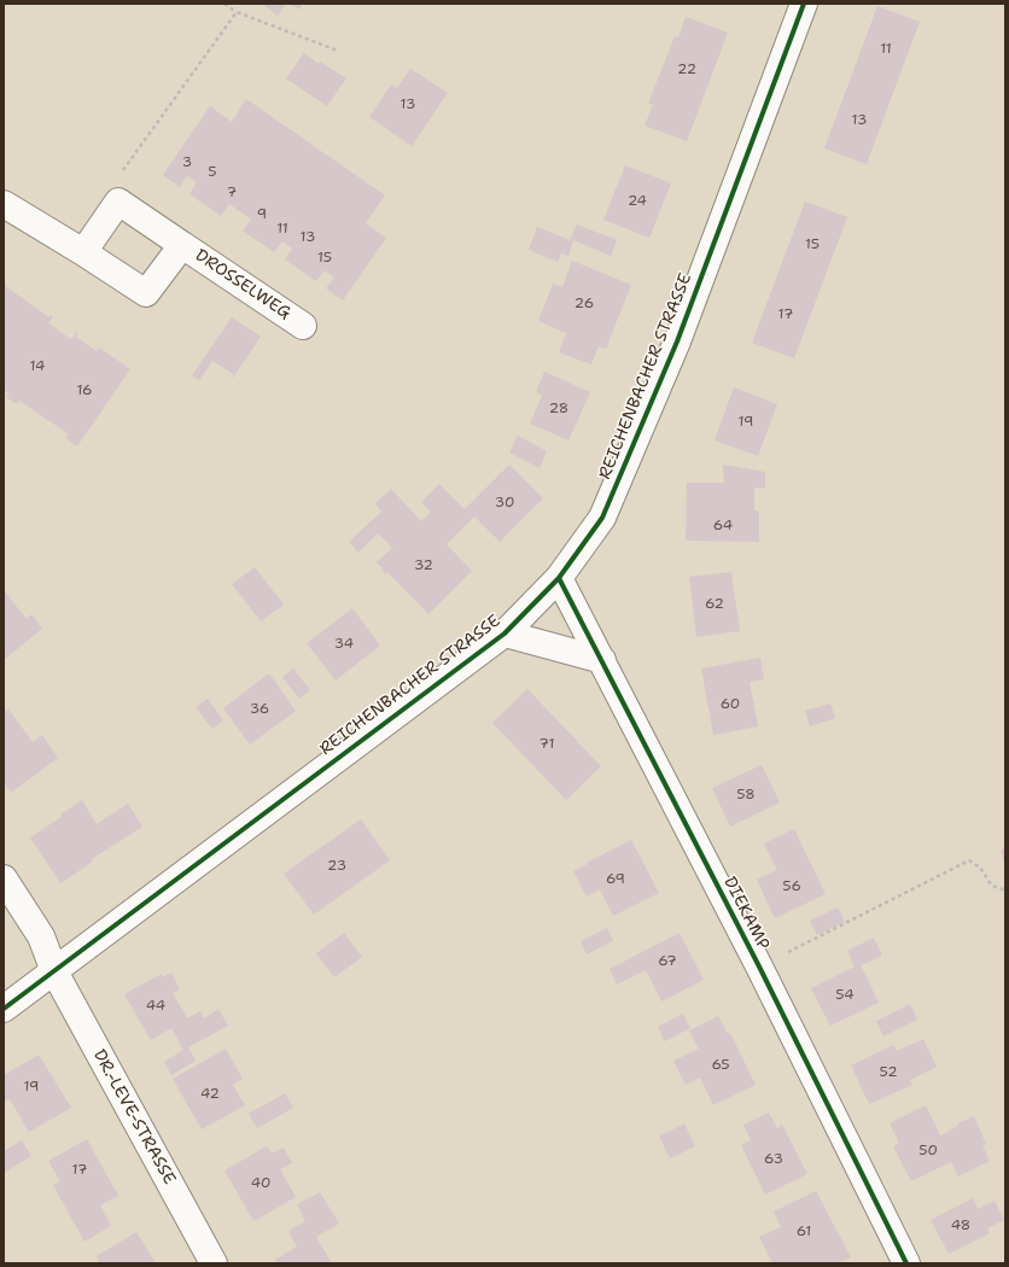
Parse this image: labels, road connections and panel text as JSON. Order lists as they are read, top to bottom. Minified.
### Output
{"streets":{"street":["DROSSELWEG","REICHENBACHER STRASSE","DIEKAMP","DR.-LEVE-STRASSE"]},"crossings":[["REICHENBACHER STRASSE","DIEKAMP"],["REICHENBACHER STRASSE","DR.-LEVE-STRASSE"]],"house_numbers":["11","22","13","13","3","5","7","24","9","11","13","15","15","26","17","14","16","28","19","30","64","32","62","34","60","36","71","58","23","69","56","67","54","44","65","52","19","42","50","63","17","40","48","61"]}
